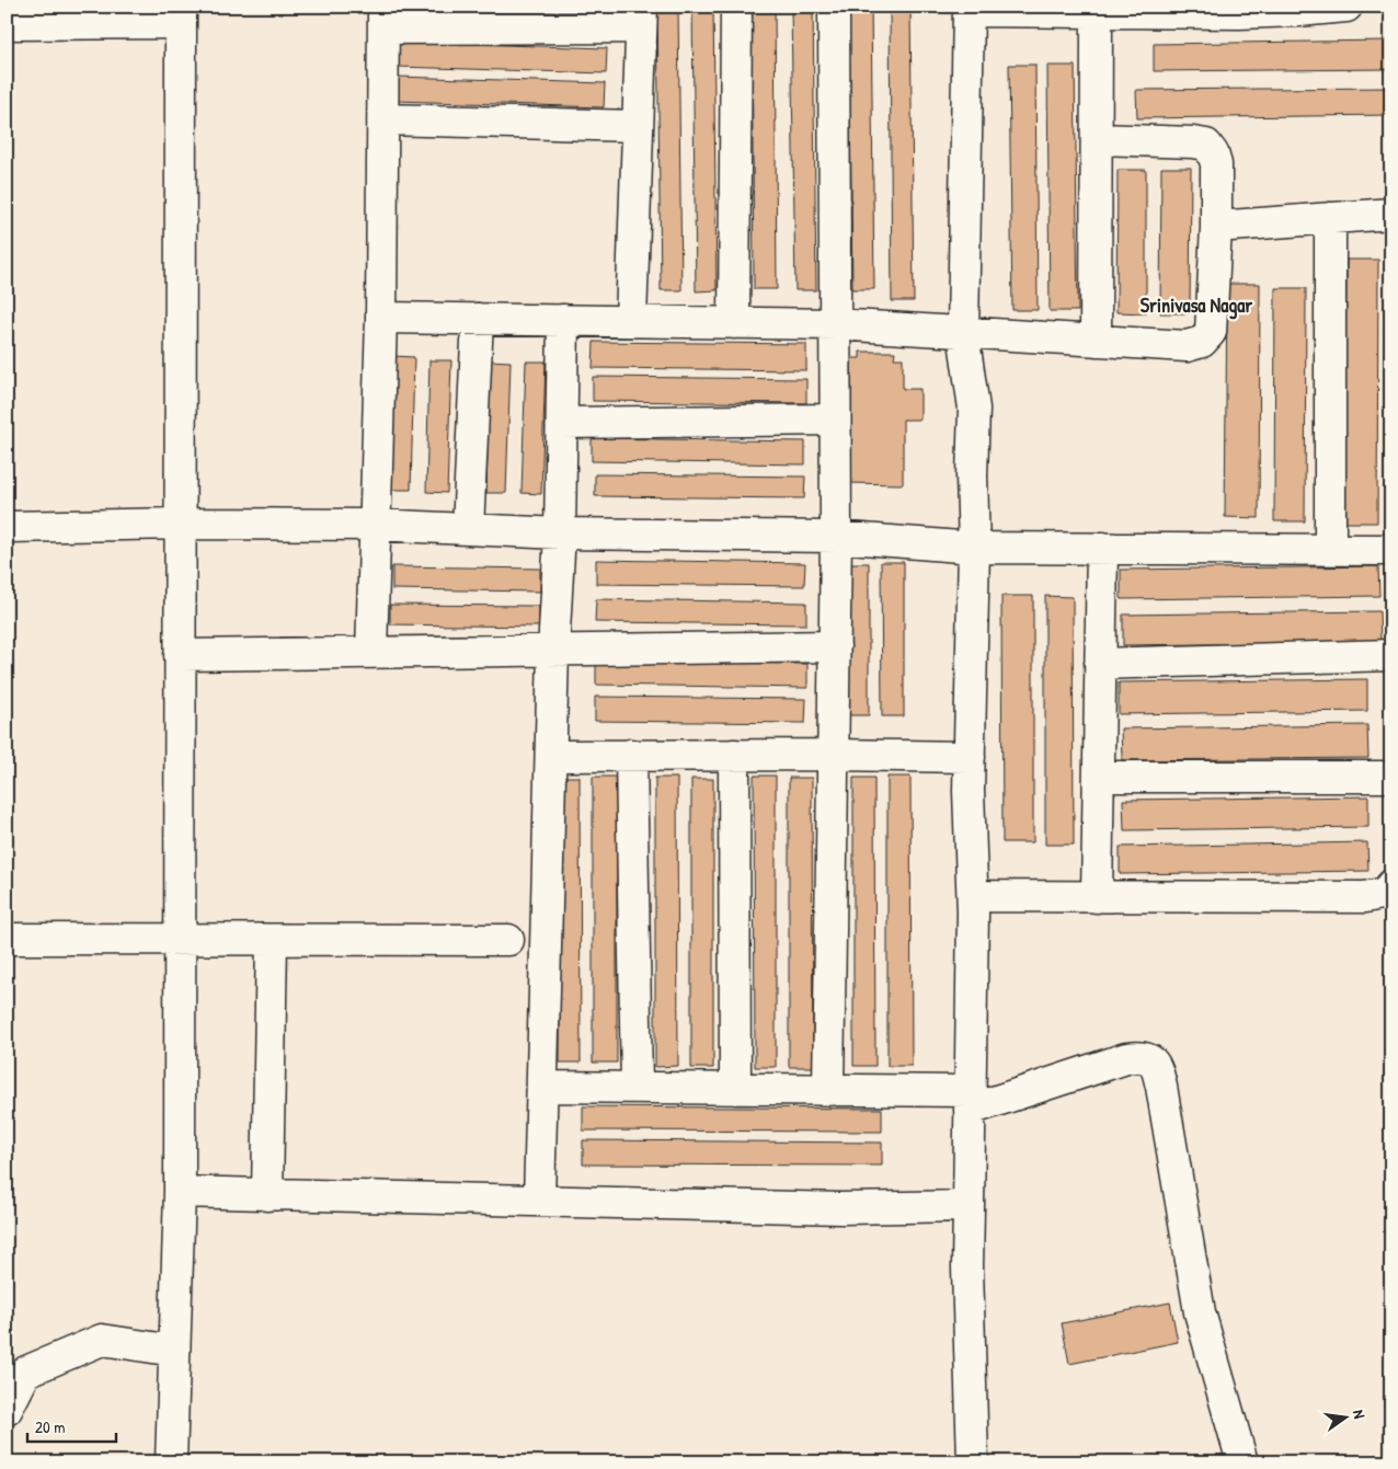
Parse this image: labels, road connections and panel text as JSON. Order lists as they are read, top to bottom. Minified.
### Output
{"districts":["Srinivasa Nagar"],"scale_bar":"20 m","north":"right"}
